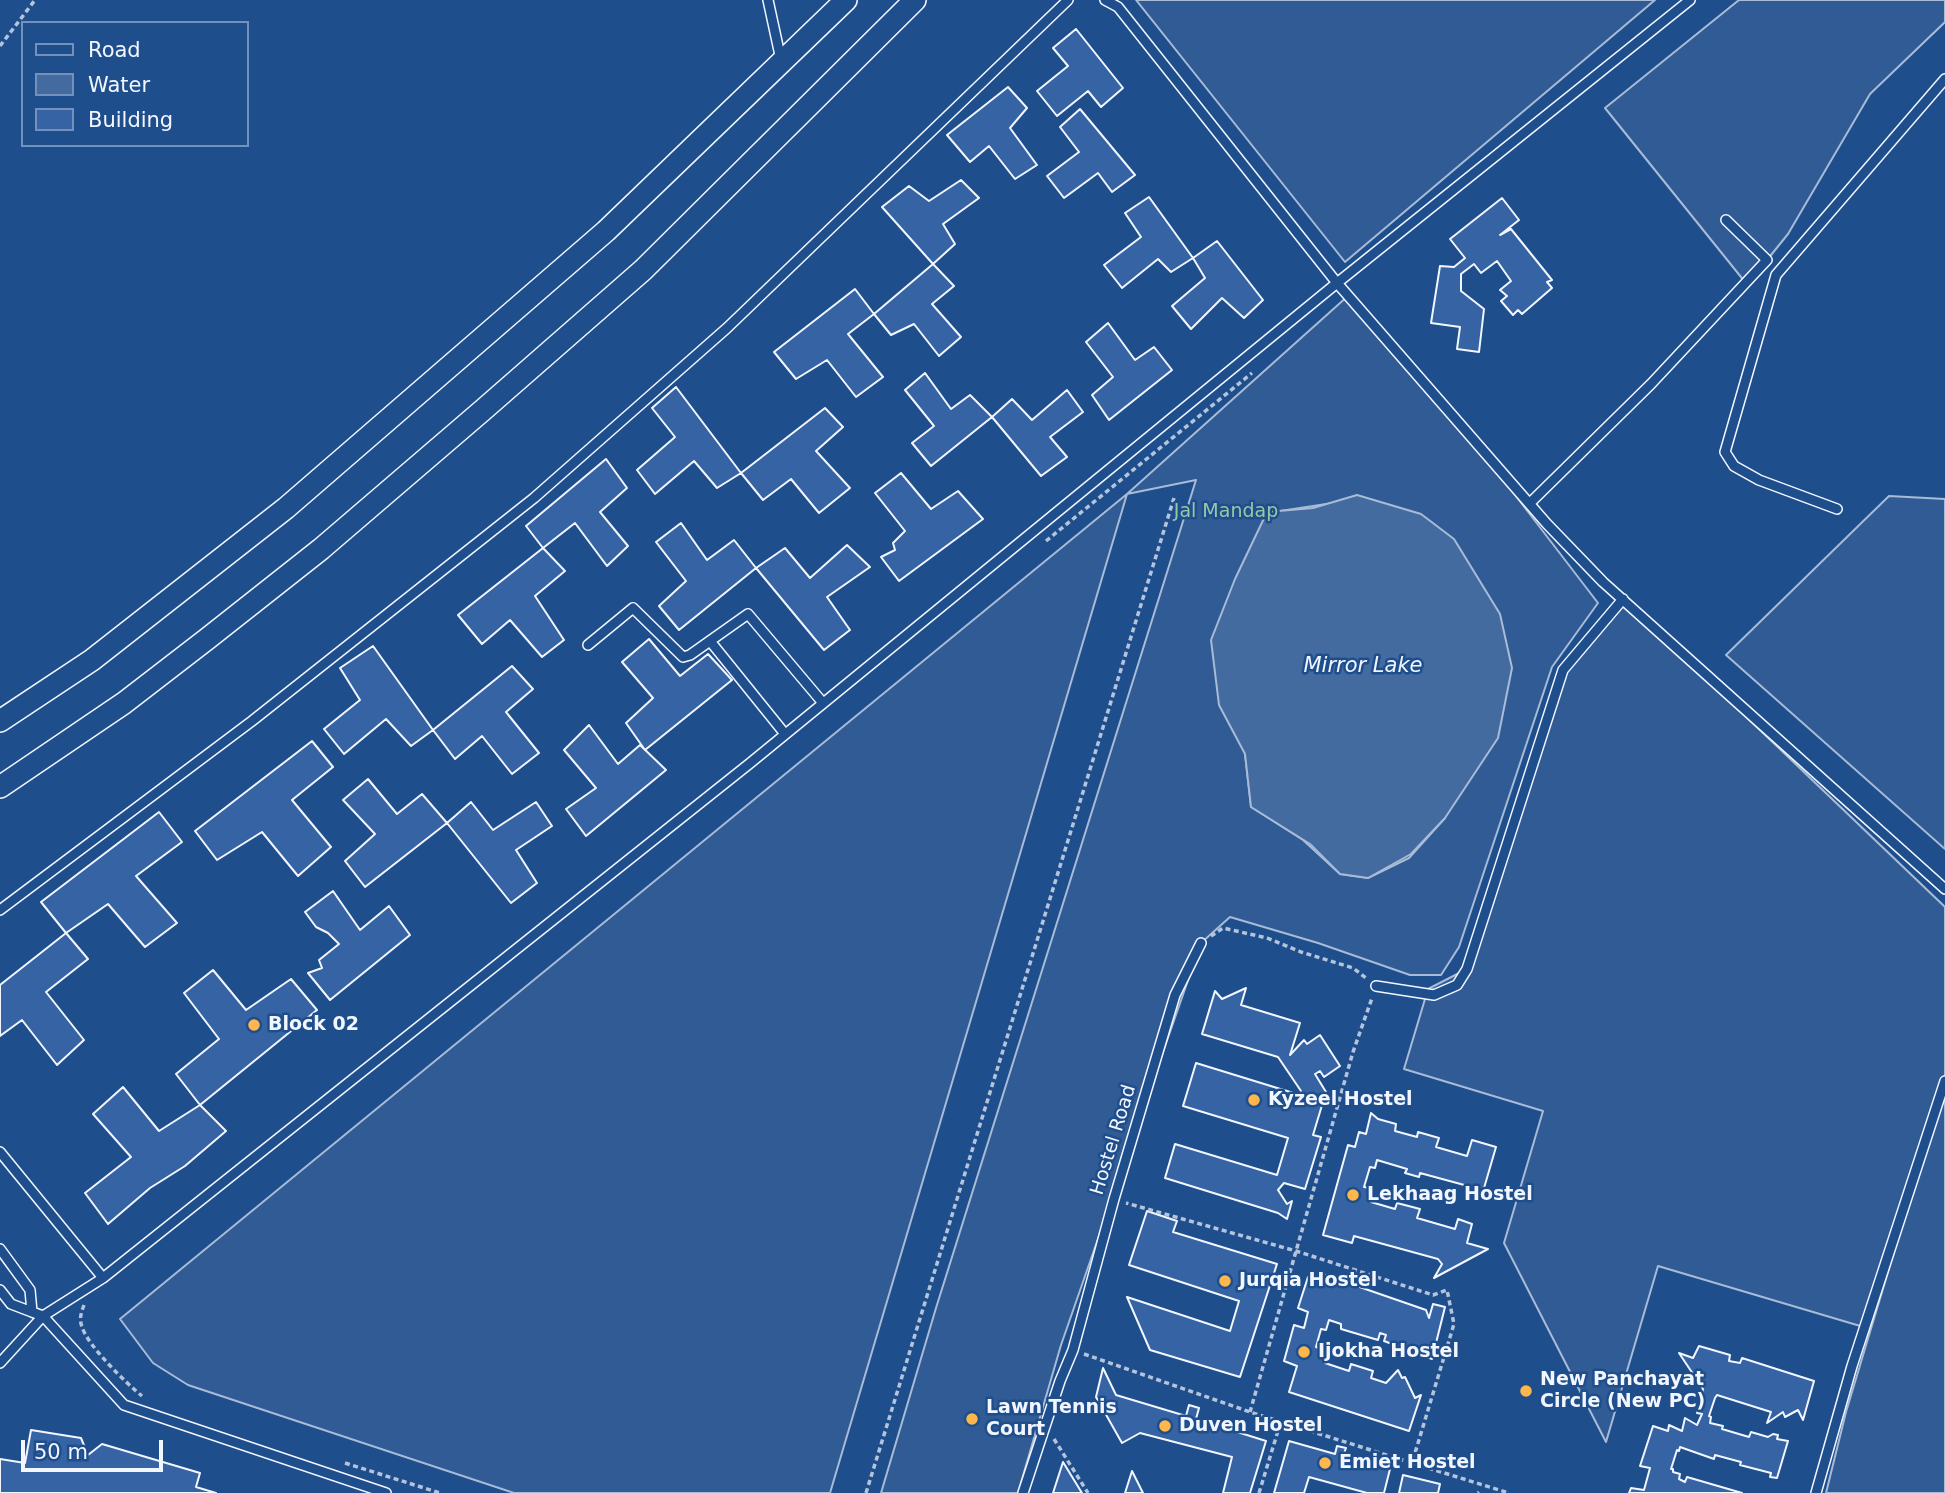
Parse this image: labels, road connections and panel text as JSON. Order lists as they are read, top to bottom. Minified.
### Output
{"streets":{"lane":["Hostel Road"]},"water":["Mirror Lake"],"parks":["Jal Mandap"],"places":["Block 02","Kyzeel Hostel","Lekhaag Hostel","Jurqia Hostel","Ijokha Hostel","New Panchayat Circle (New PC)","Lawn Tennis Court","Duven Hostel","Emiet Hostel"],"legend":["Road","Water","Building"],"scale_bar":"50 m"}
